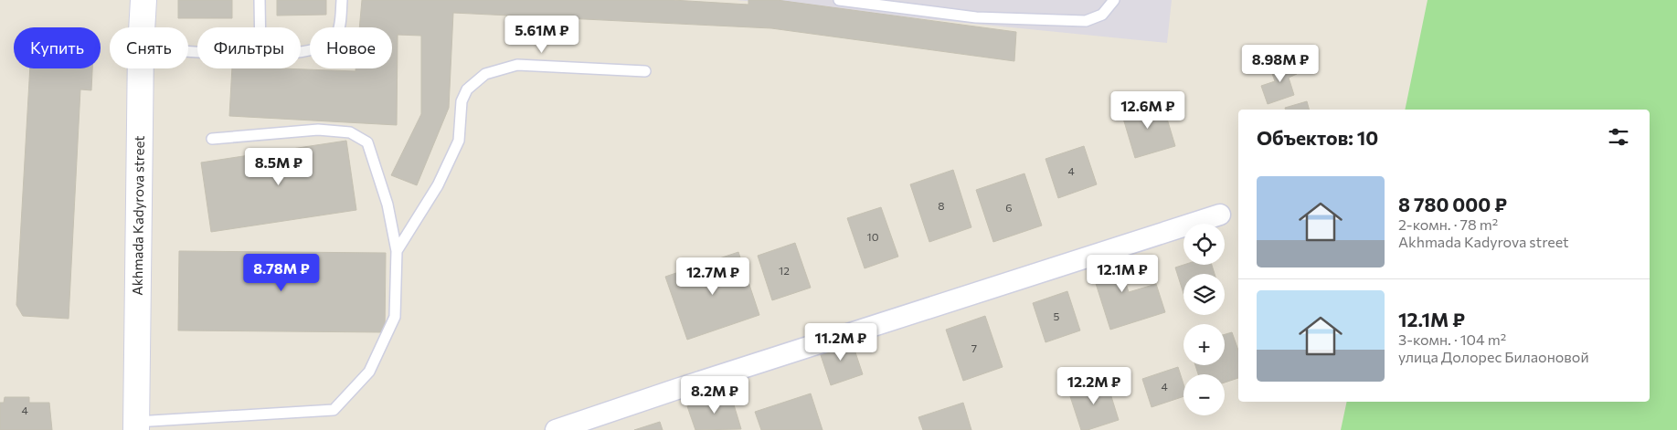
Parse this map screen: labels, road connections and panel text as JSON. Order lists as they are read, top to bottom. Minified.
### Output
{"streets":{"street":["Akhmada Kadyrova street"]},"house_numbers":["4","8","6","10","12","5","7","4","4"],"page":{"price":["5.61M ₽","8.98M ₽","12.6M ₽","8.5M ₽","8.78M ₽","12.1M ₽","12.7M ₽","11.2M ₽","12.2M ₽","8.2M ₽"],"chip":["Купить","Снять","Фильтры","Новое"],"heading":"Объектов: 10","list":[{"name":"8 780 000 ₽","note":"2-комн. · 78 m² · Akhmada Kadyrova street"},{"name":"12.1M ₽","note":"3-комн. · 104 m² · улица Долорес Билаоновой"}],"map_buttons":["+","−"]}}
